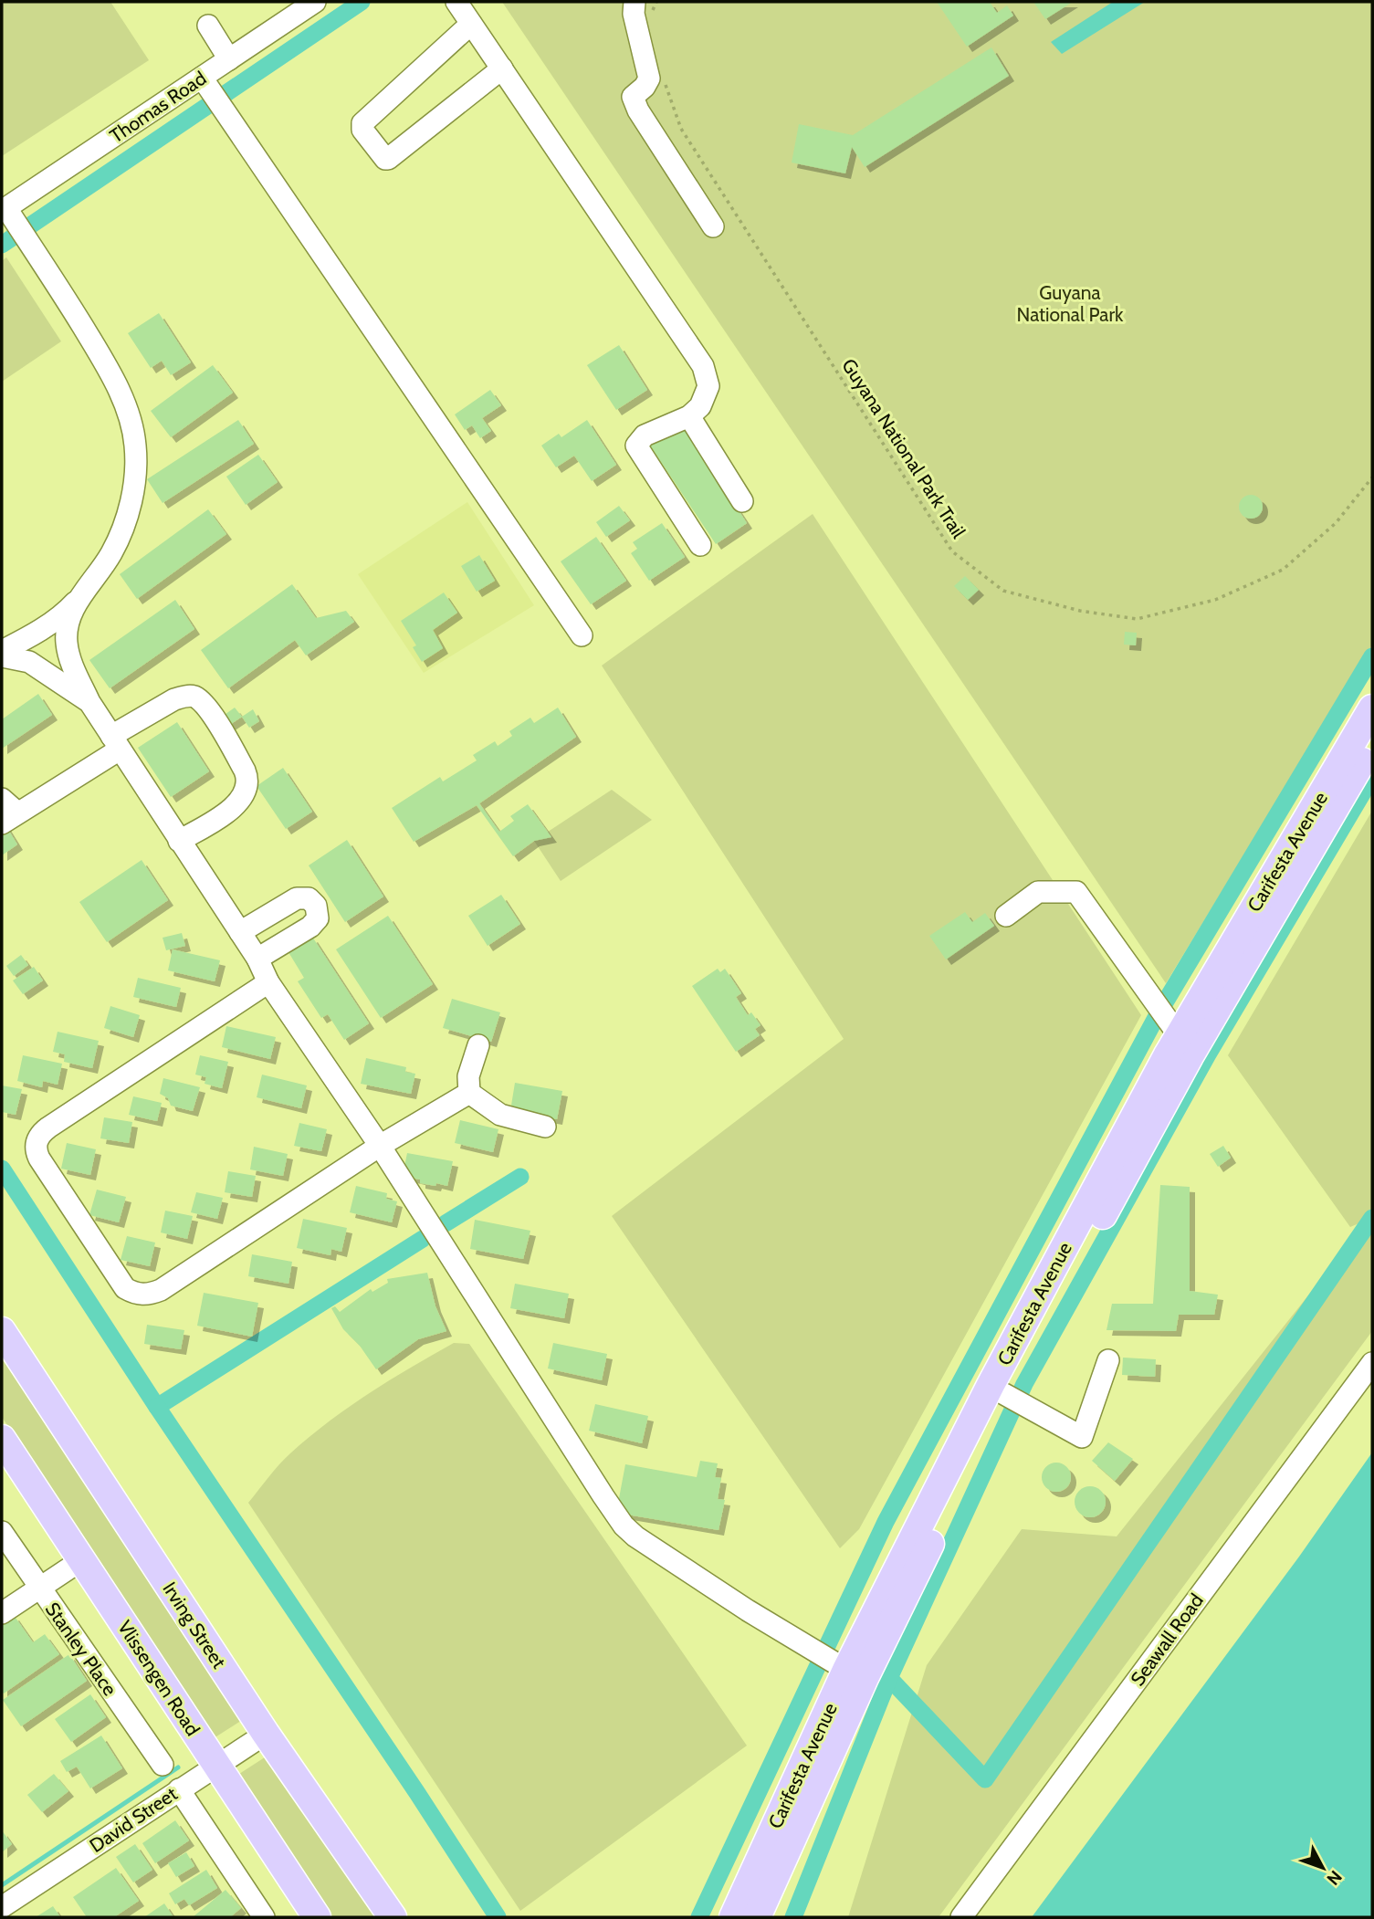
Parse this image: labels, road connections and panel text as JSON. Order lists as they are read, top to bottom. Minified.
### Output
{"streets":{"main road":["Carifesta Avenue","Irving Street","Vlissengen Road"],"street":["Thomas Road","Seawall Road","Stanley Place","David Street"],"path":["Guyana National Park Trail"]},"crossings":[["Irving Street","David Street"],["Vlissengen Road","David Street"]],"parks":["Guyana National Park"],"north":"bottom right"}
